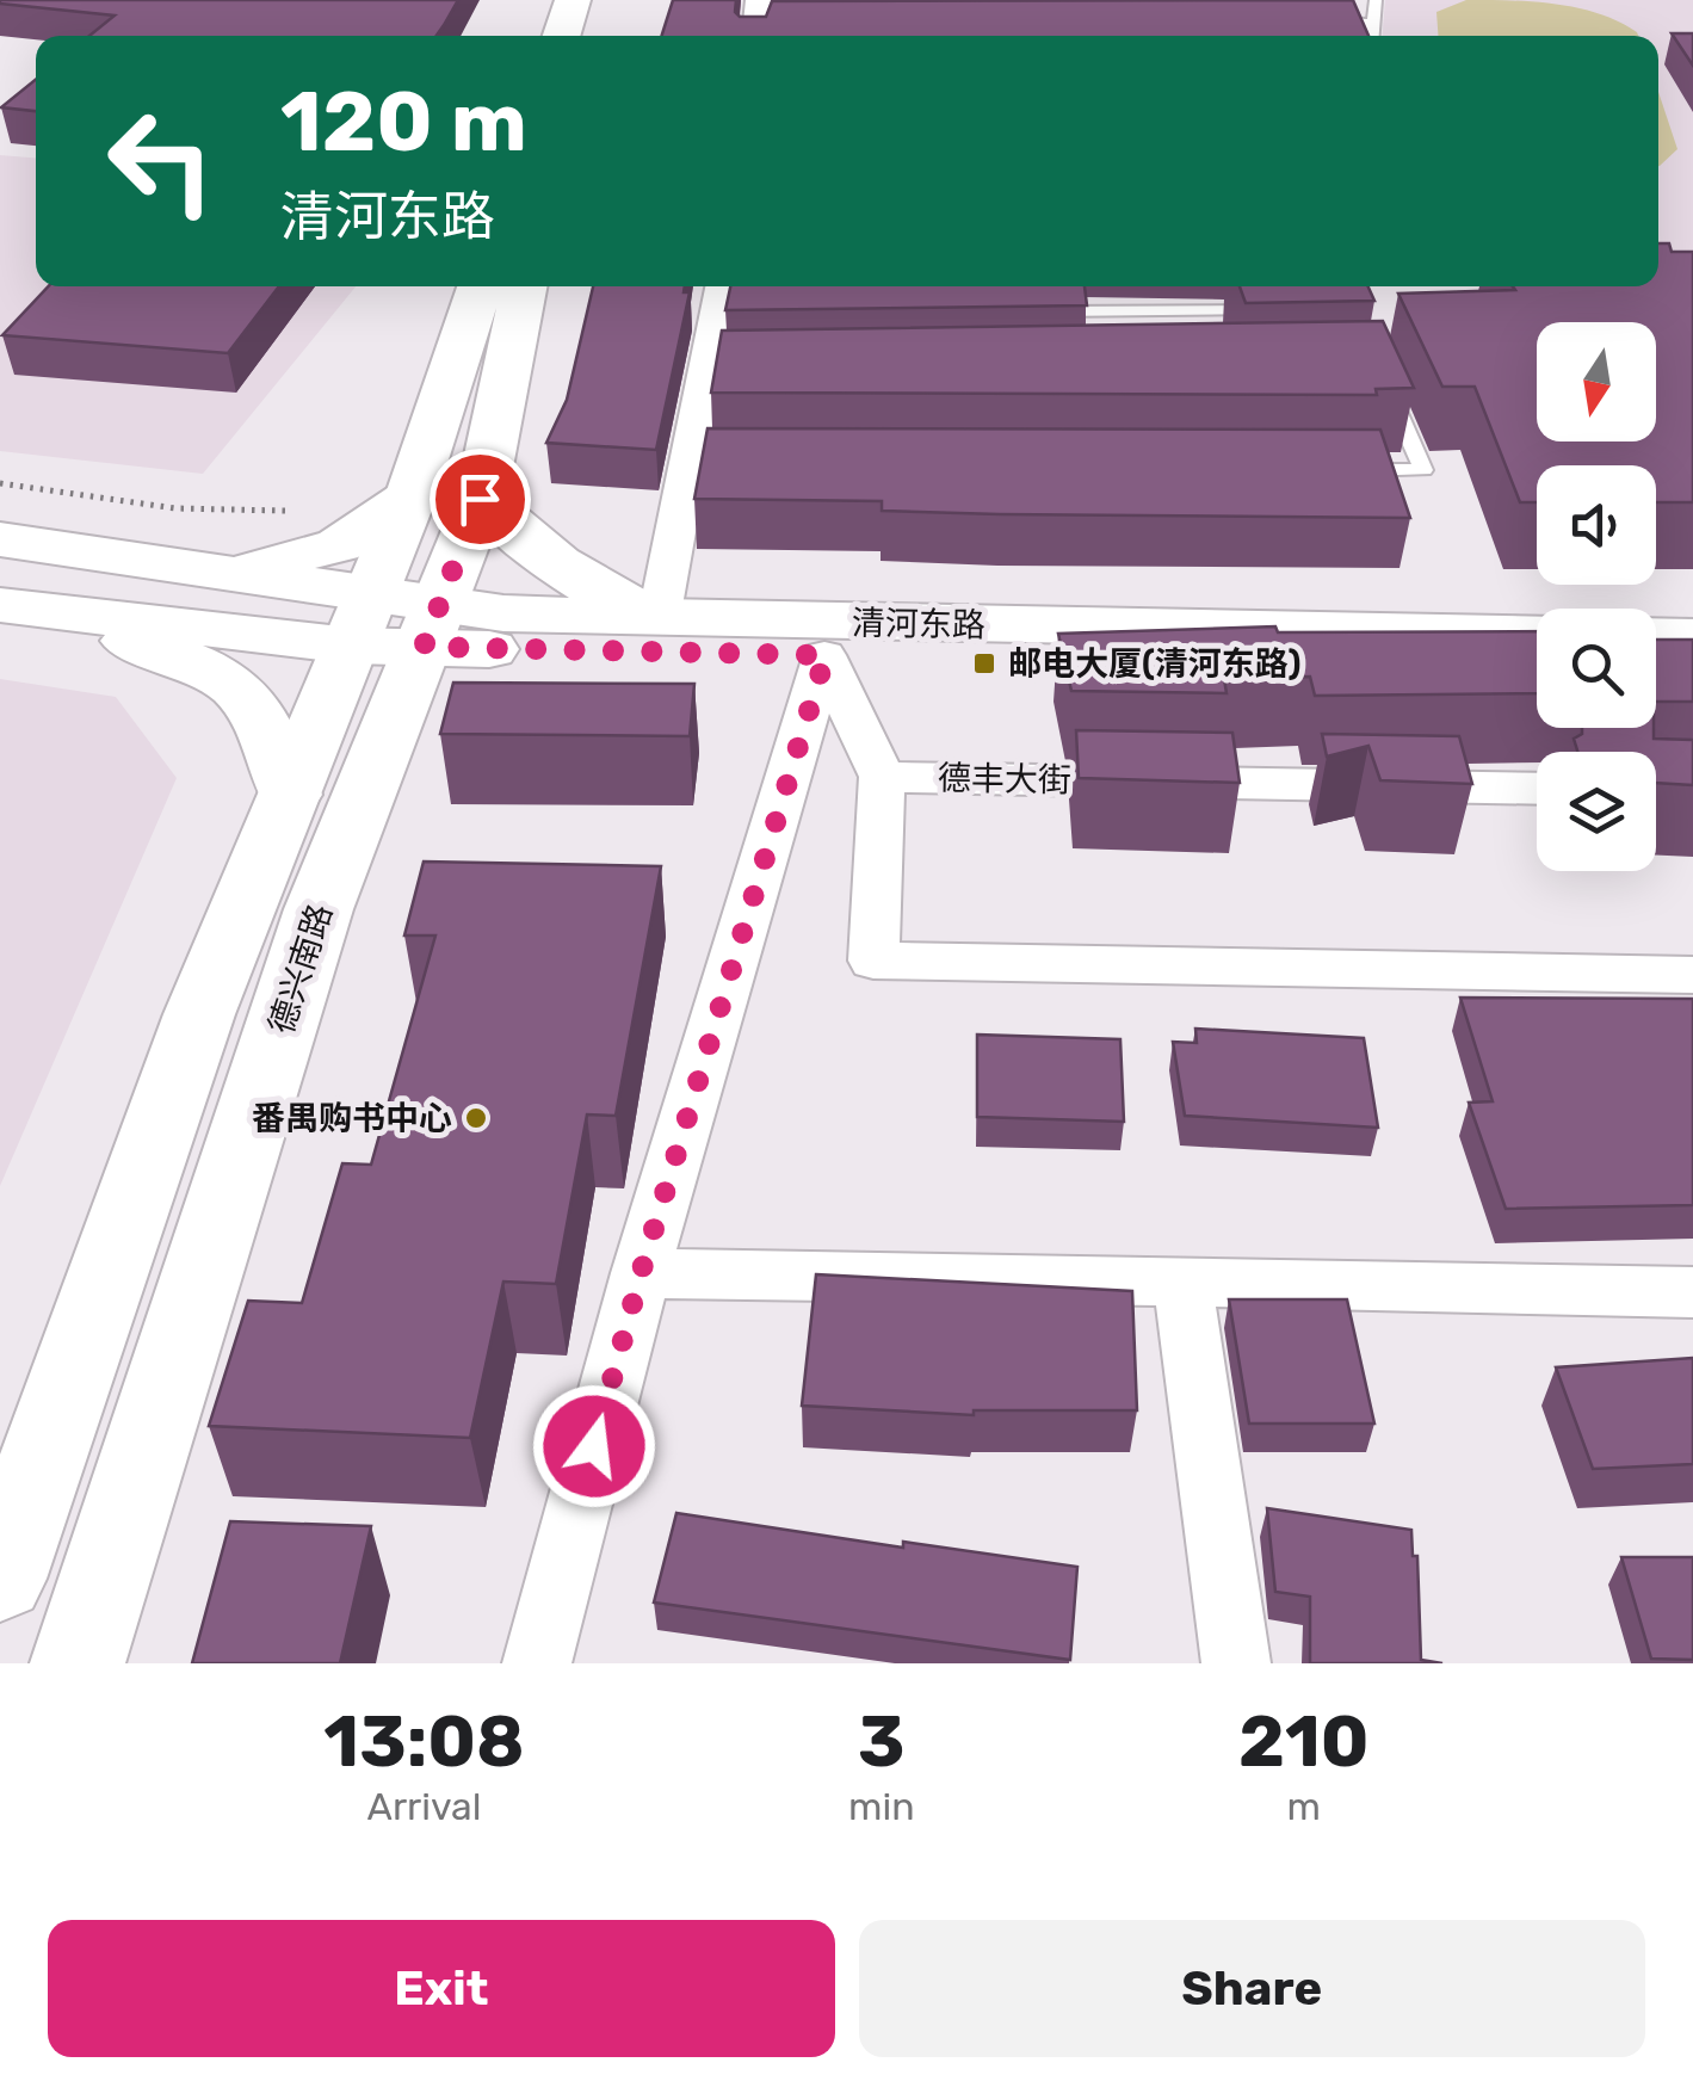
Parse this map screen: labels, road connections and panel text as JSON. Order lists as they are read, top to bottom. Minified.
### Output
{"streets":{"main road":["清河东路","德兴南路"],"street":["德丰大街"]},"crossings":[["清河东路","德兴南路"]],"places":{"transit":["邮电大厦(清河东路)"],"other":["番禺购书中心"]},"north":"bottom","page":{"turn":["120 m","清河东路"],"eta":["13:08","Arrival","3","min","210","m"],"buttons":["Exit","Share"]}}
